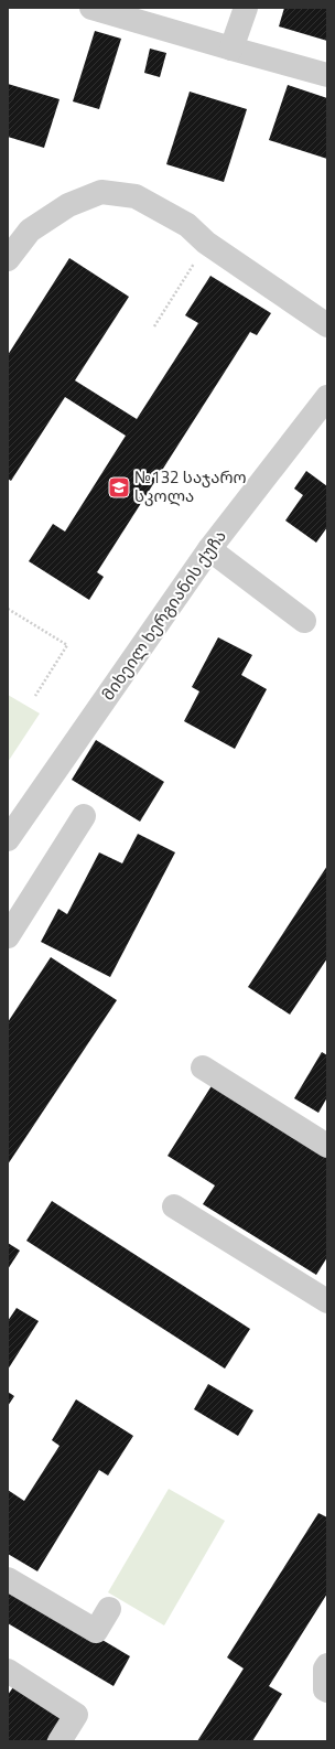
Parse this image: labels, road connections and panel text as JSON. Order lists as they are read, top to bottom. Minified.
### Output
{"streets":{"street":["მიხეილ ხერგიანის ქუჩა"]},"places":{"school or university":["№132 საჯარო სკოლა"]}}
